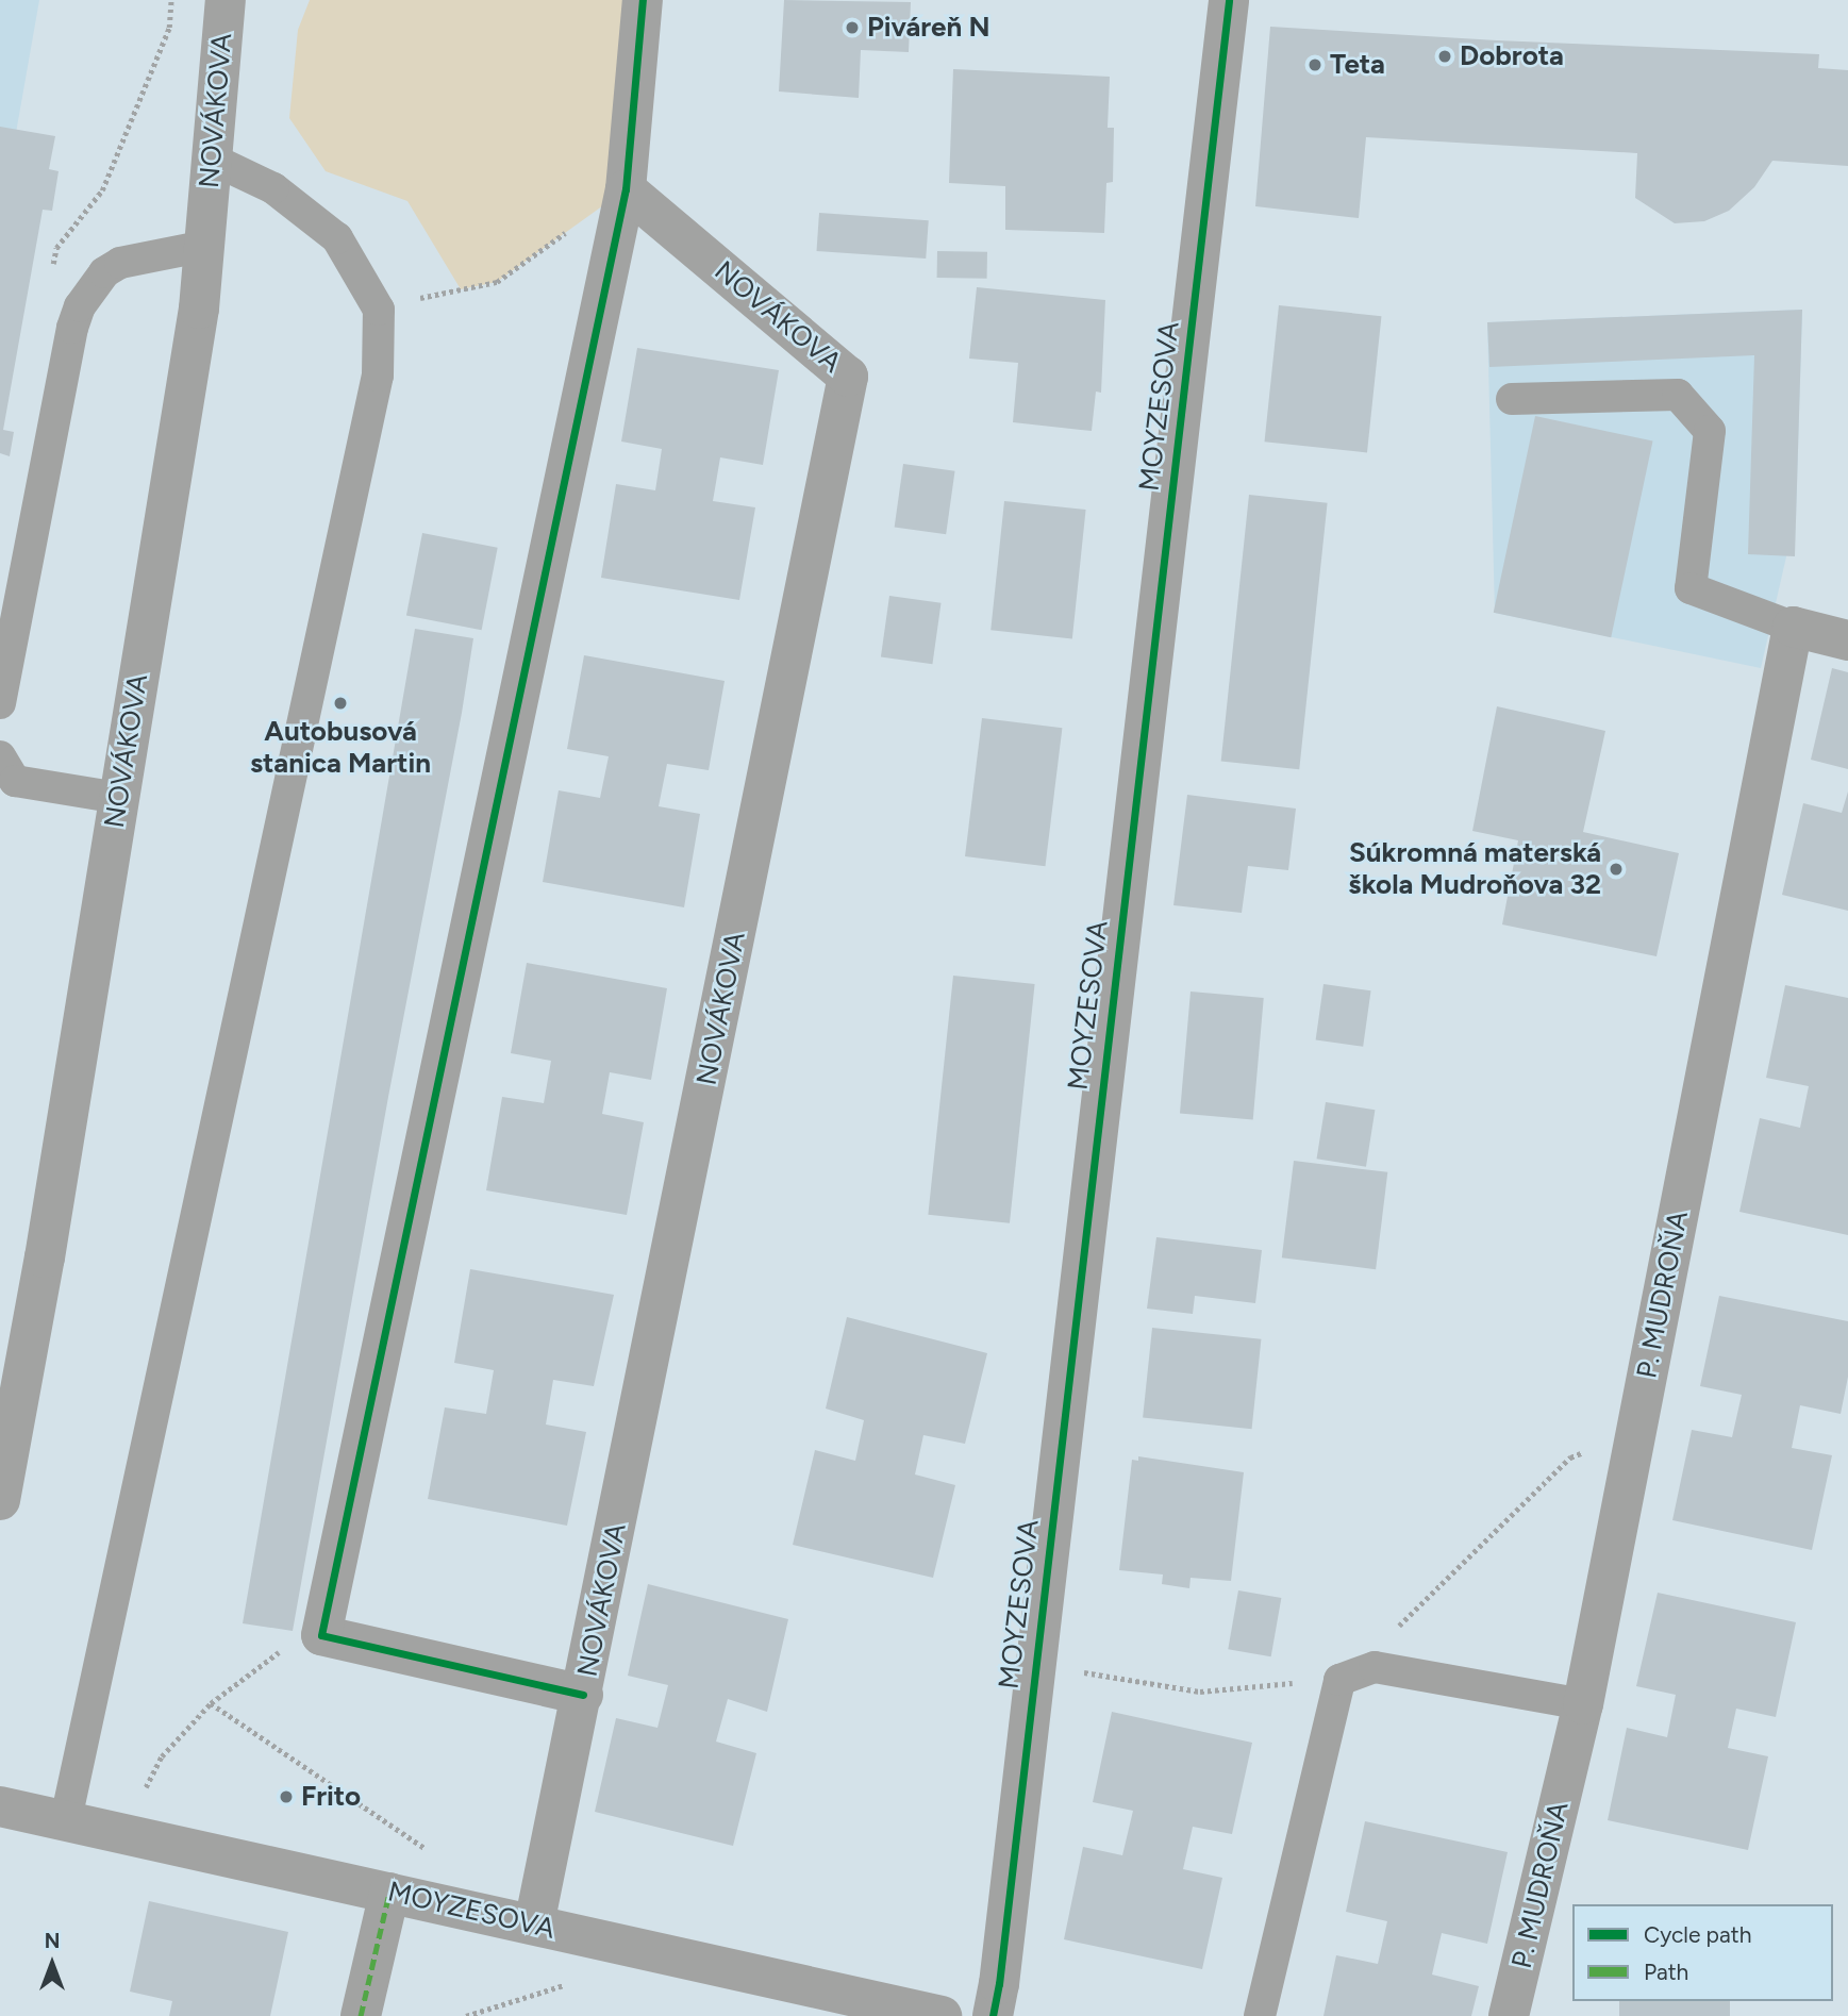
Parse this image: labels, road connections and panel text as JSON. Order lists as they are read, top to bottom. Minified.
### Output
{"streets":{"street":["NOVÁKOVA","MOYZESOVA","P. MUDROŇA"]},"crossings":[["NOVÁKOVA","MOYZESOVA"]],"places":["Piváreň N","Dobrota","Teta","Autobusová stanica Martin","Súkromná materská škola Mudroňova 32","Frito"],"legend":["Cycle path","Path"],"north":"top"}
